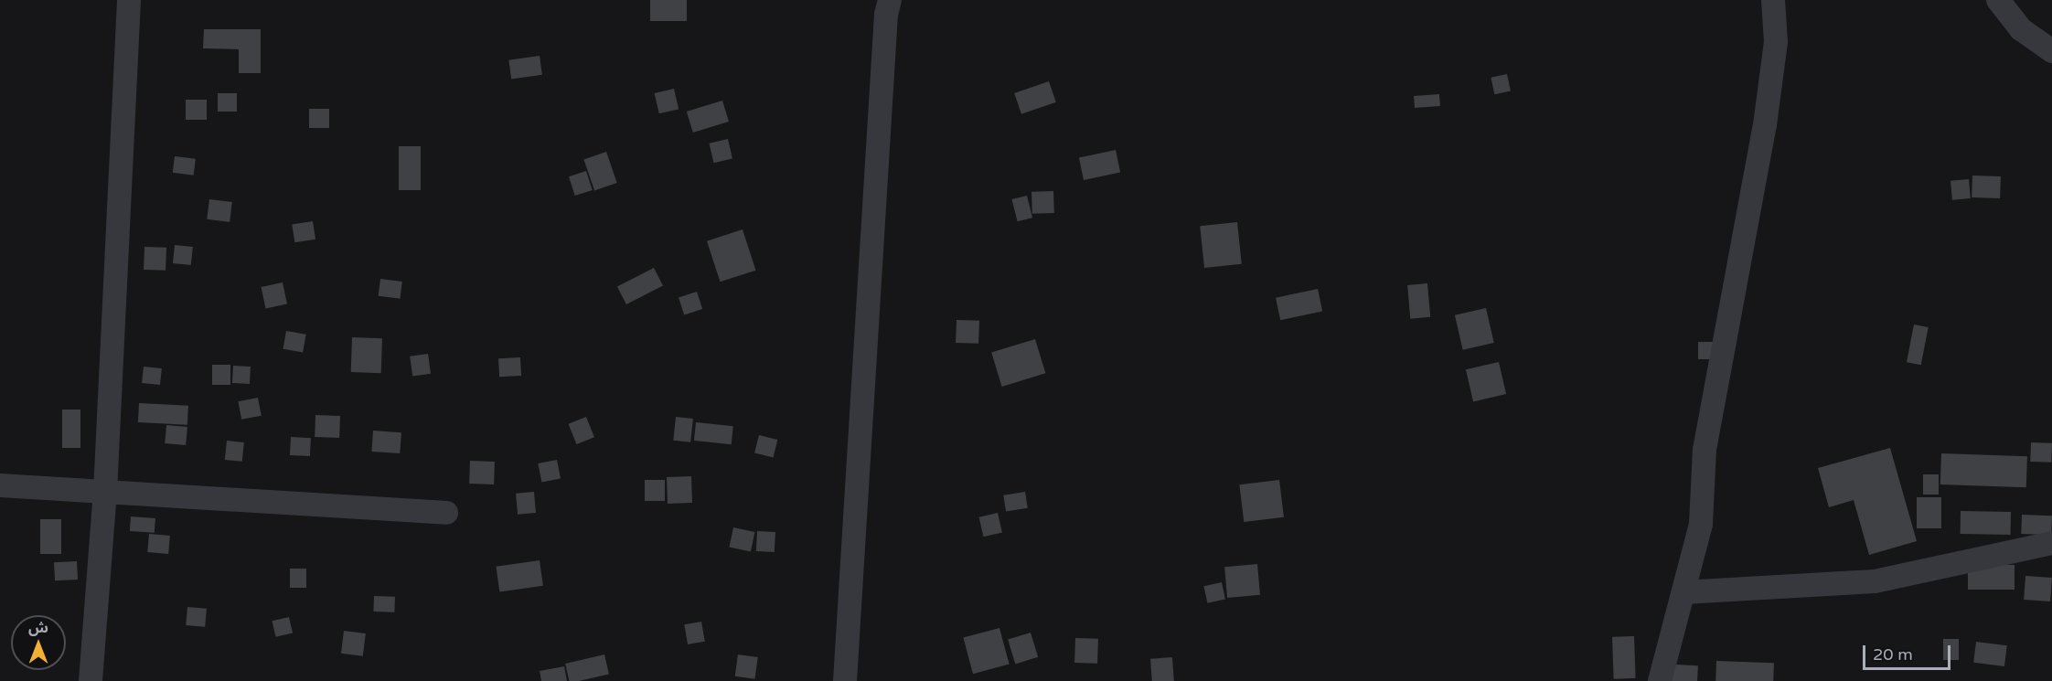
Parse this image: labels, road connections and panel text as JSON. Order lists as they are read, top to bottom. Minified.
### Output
{"scale_bar":"20 m","north":"top"}
